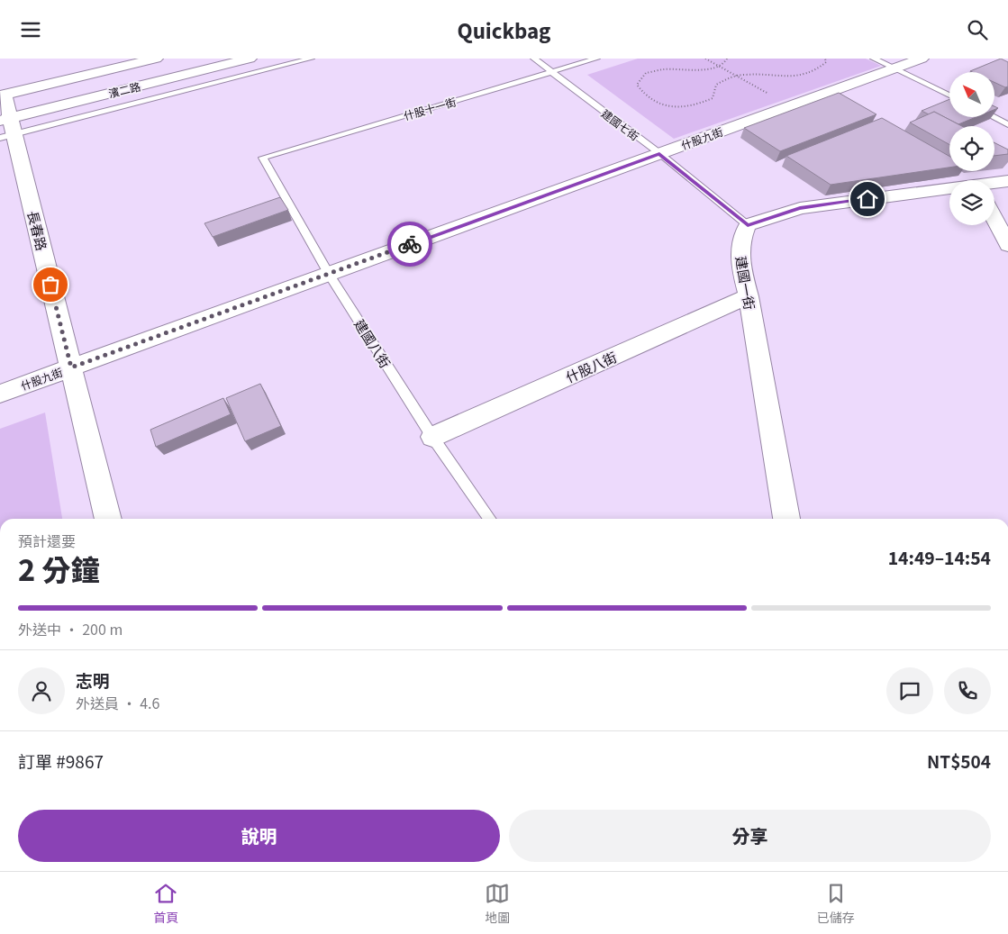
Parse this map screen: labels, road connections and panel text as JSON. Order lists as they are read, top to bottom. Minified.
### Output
{"streets":{"street":["濱二路","什股九街","長春路","建國一街","什股八街"],"lane":["什股十一街","建國七街","建國八街"]},"crossings":[["濱二路","長春路"],["什股十一街","建國七街"],["什股十一街","建國八街"],["建國七街","什股九街"],["建國七街","建國一街"],["什股九街","長春路"],["什股九街","建國八街"],["建國一街","什股八街"],["建國八街","什股八街"]],"north":"top left","page":{"header":"Quickbag","heading":["2 分鐘","預計還要","14:49–14:54"],"panel":["志明","外送員 · 4.6","訂單 #9867","NT$504"],"bar":"外送中 · 200 m","buttons":["說明","分享"],"tabs":["首頁","地圖","已儲存"]}}
